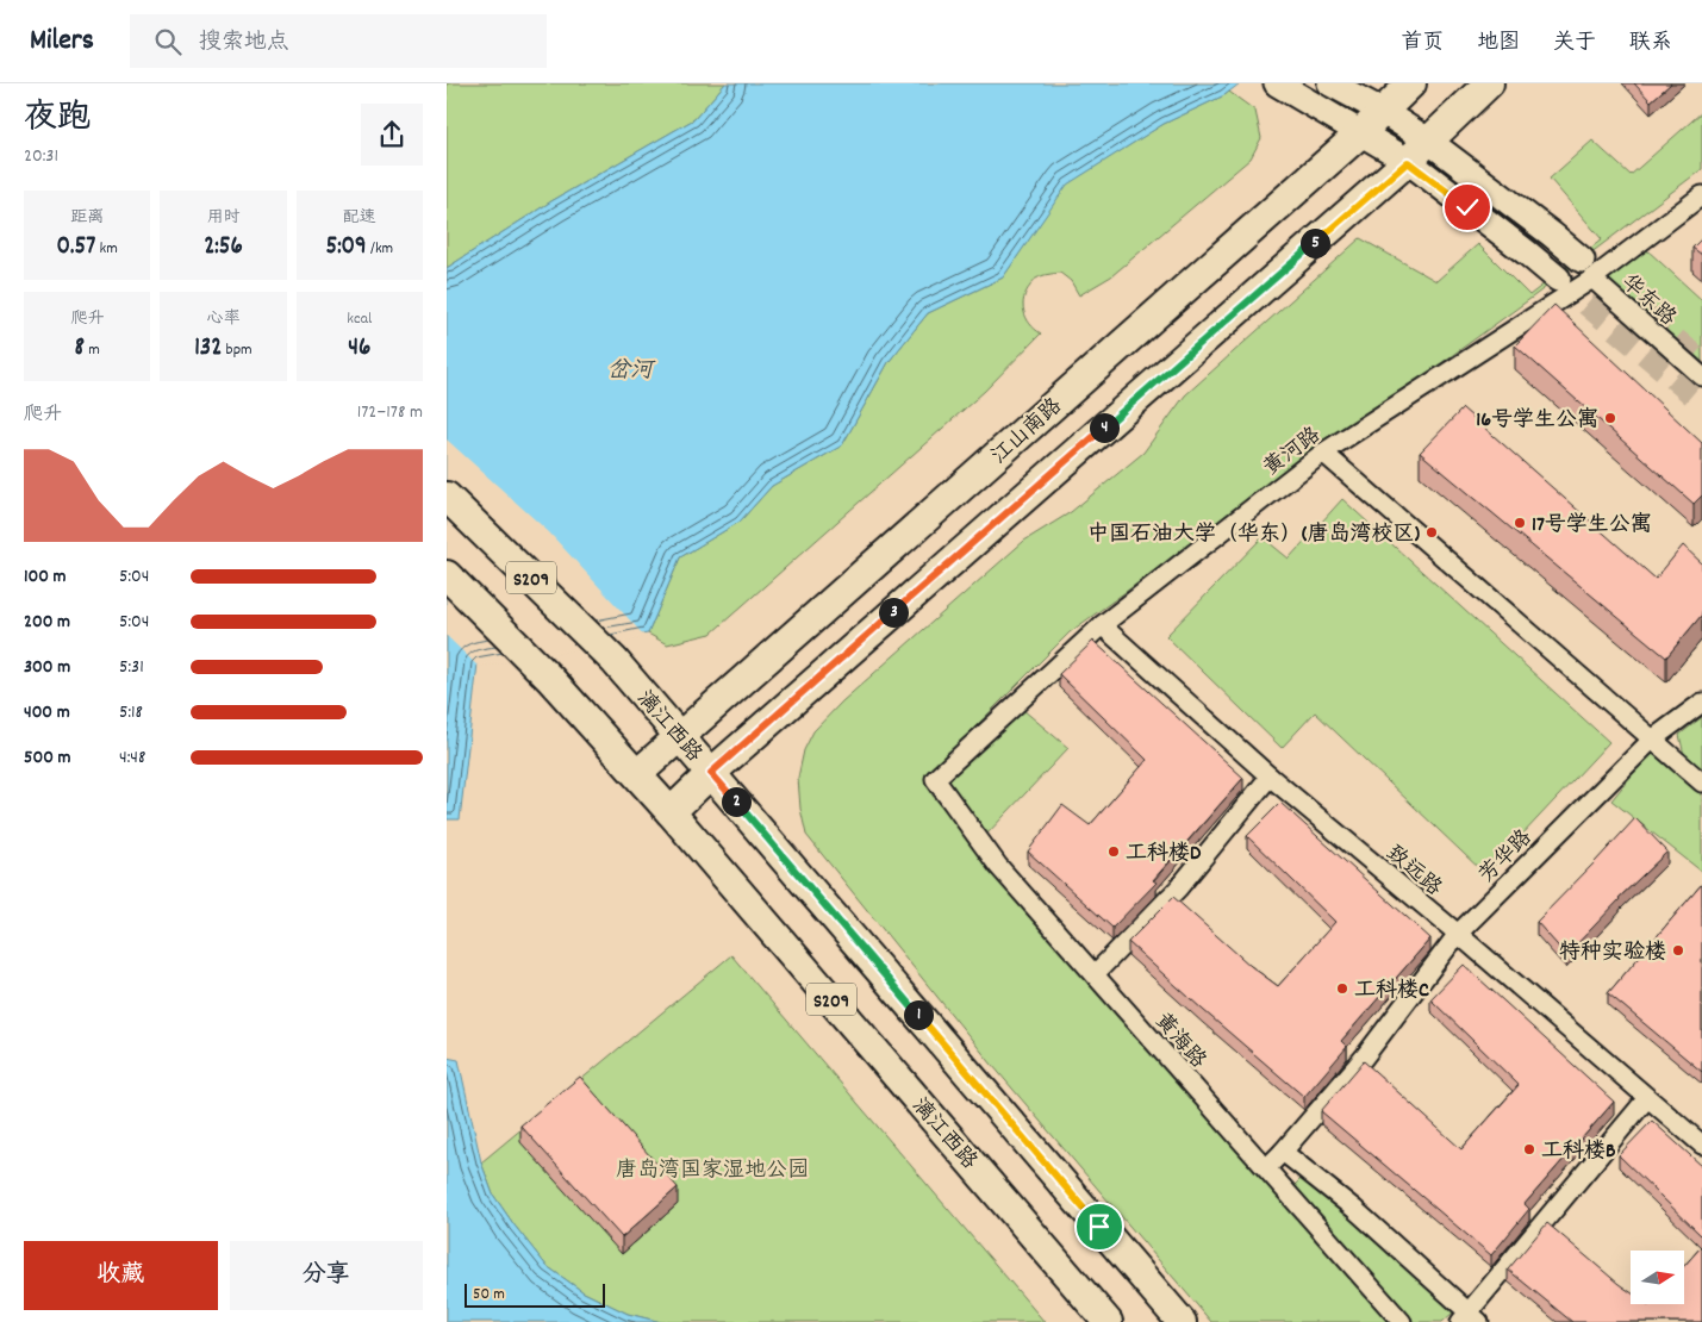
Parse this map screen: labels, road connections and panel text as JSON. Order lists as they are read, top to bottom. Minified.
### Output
{"streets":{"main road":["江山南路","S209","漓江西路"],"street":["华东路","黄河路","芳华路","致远路","黄海路"]},"crossings":[["华东路","黄河路"],["江山南路","漓江西路"],["黄河路","致远路"],["黄河路","黄海路"],["芳华路","致远路"],["芳华路","黄海路"]],"water":["岔河"],"parks":["唐岛湾国家湿地公园"],"places":["16号学生公寓","17号学生公寓","中国石油大学（华东）(唐岛湾校区)","工科楼D","特种实验楼","工科楼C","工科楼B"],"scale_bar":"50 m","north":"right","page":{"header":"Milers","search":"搜索地点","nav":["首页","地图","关于","联系"],"heading":["夜跑","20:31"],"stats":[["距离","0.57 km"],["用时","2:56"],["配速","5:09 /km"],["爬升","8 m"],["心率","132 bpm"],["kcal","46"]],"pins":["5","4","3","2","1"],"chart":["爬升","172–178 m"],"list":[{"name":"100 m","note":"5:04"},{"name":"200 m","note":"5:04"},{"name":"300 m","note":"5:31"},{"name":"400 m","note":"5:18"},{"name":"500 m","note":"4:48"}],"buttons":["收藏","分享"],"scale":"50 m"}}
